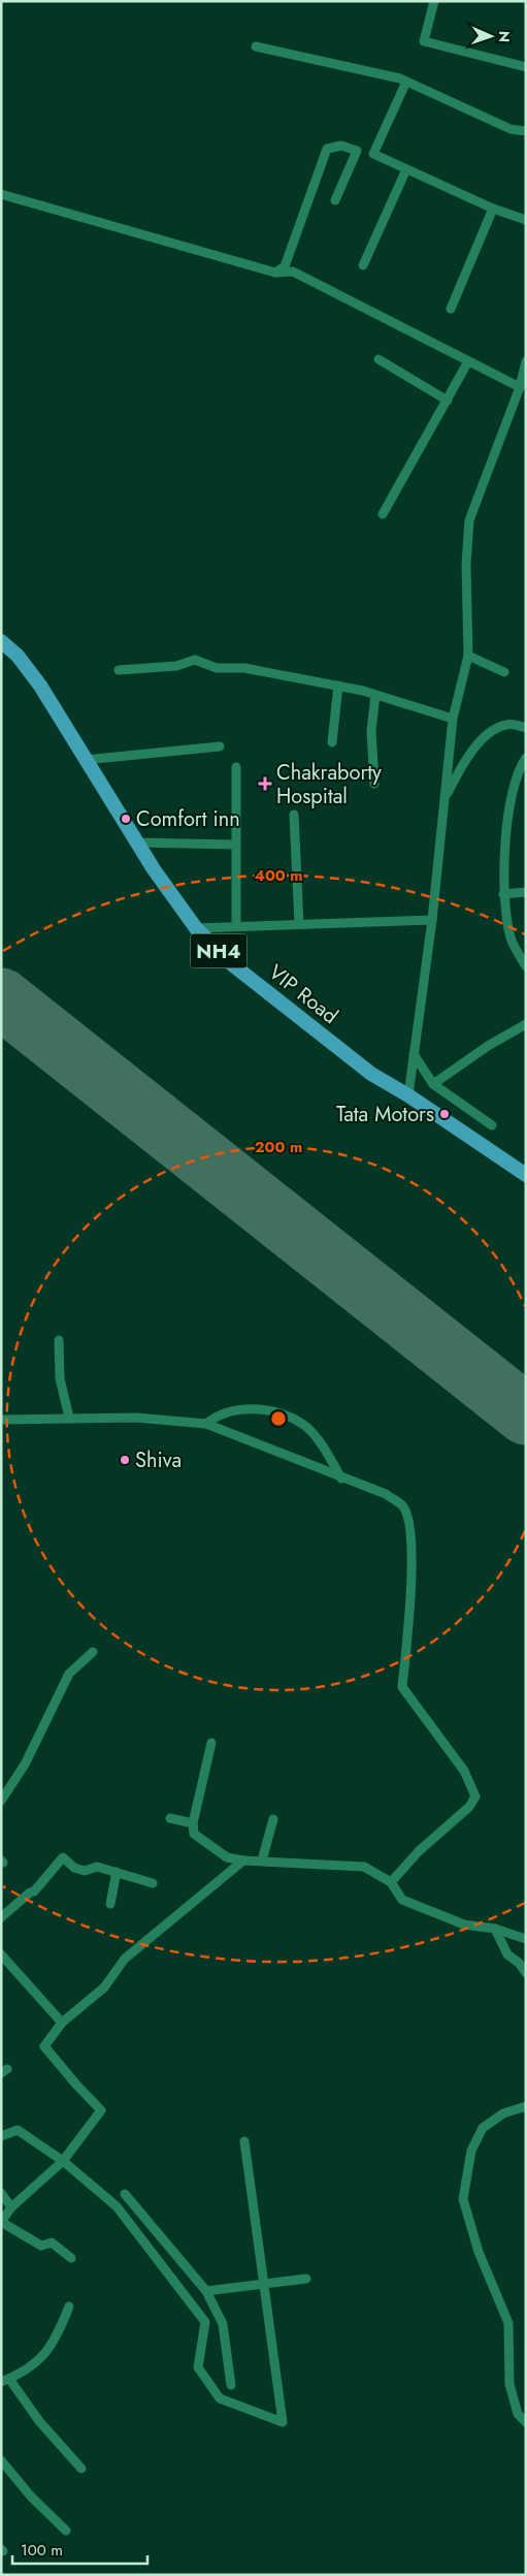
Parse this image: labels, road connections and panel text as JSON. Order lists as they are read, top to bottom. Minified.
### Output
{"streets":{"highway":["NH4","VIP Road"]},"places":{"health":["Chakraborty Hospital"],"other":["Comfort inn","Tata Motors","Shiva"]},"scale_bar":"100 m","north":"right","rings":["400 m","200 m"]}
